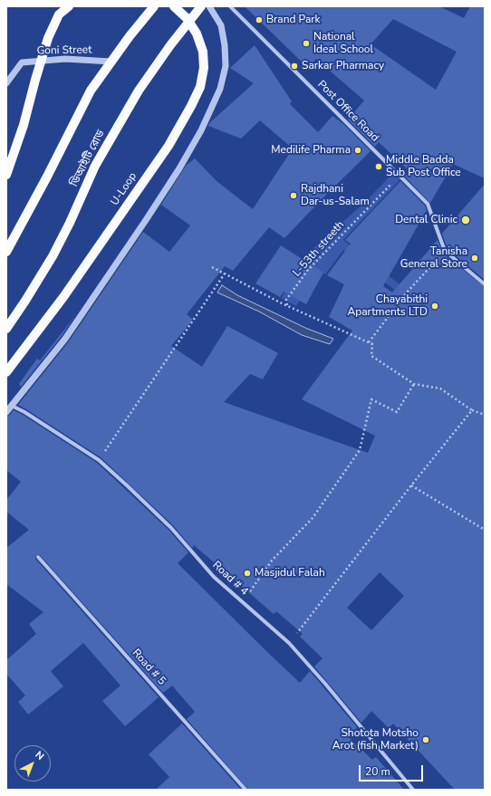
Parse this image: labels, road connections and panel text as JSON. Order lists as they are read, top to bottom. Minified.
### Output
{"streets":{"main road":["ডিআইটি রোড","U-Loop"],"street":["Goni Street","Post Office Road","Road # 4","Road # 5"],"path":["L-53th streeth"]},"crossings":[["Post Office Road","L-53th streeth"]],"places":["Brand Park","National Ideal School","Sarkar Pharmacy","Medilife Pharma","Middle Badda Sub Post Office","Rajdhani Dar-us-Salam","Dental Clinic","Tanisha General Store","Chayabithi Apartments LTD","Masjidul Falah","Shotota Motsho Arot (fish Market)"],"scale_bar":"20 m","north":"top right"}
